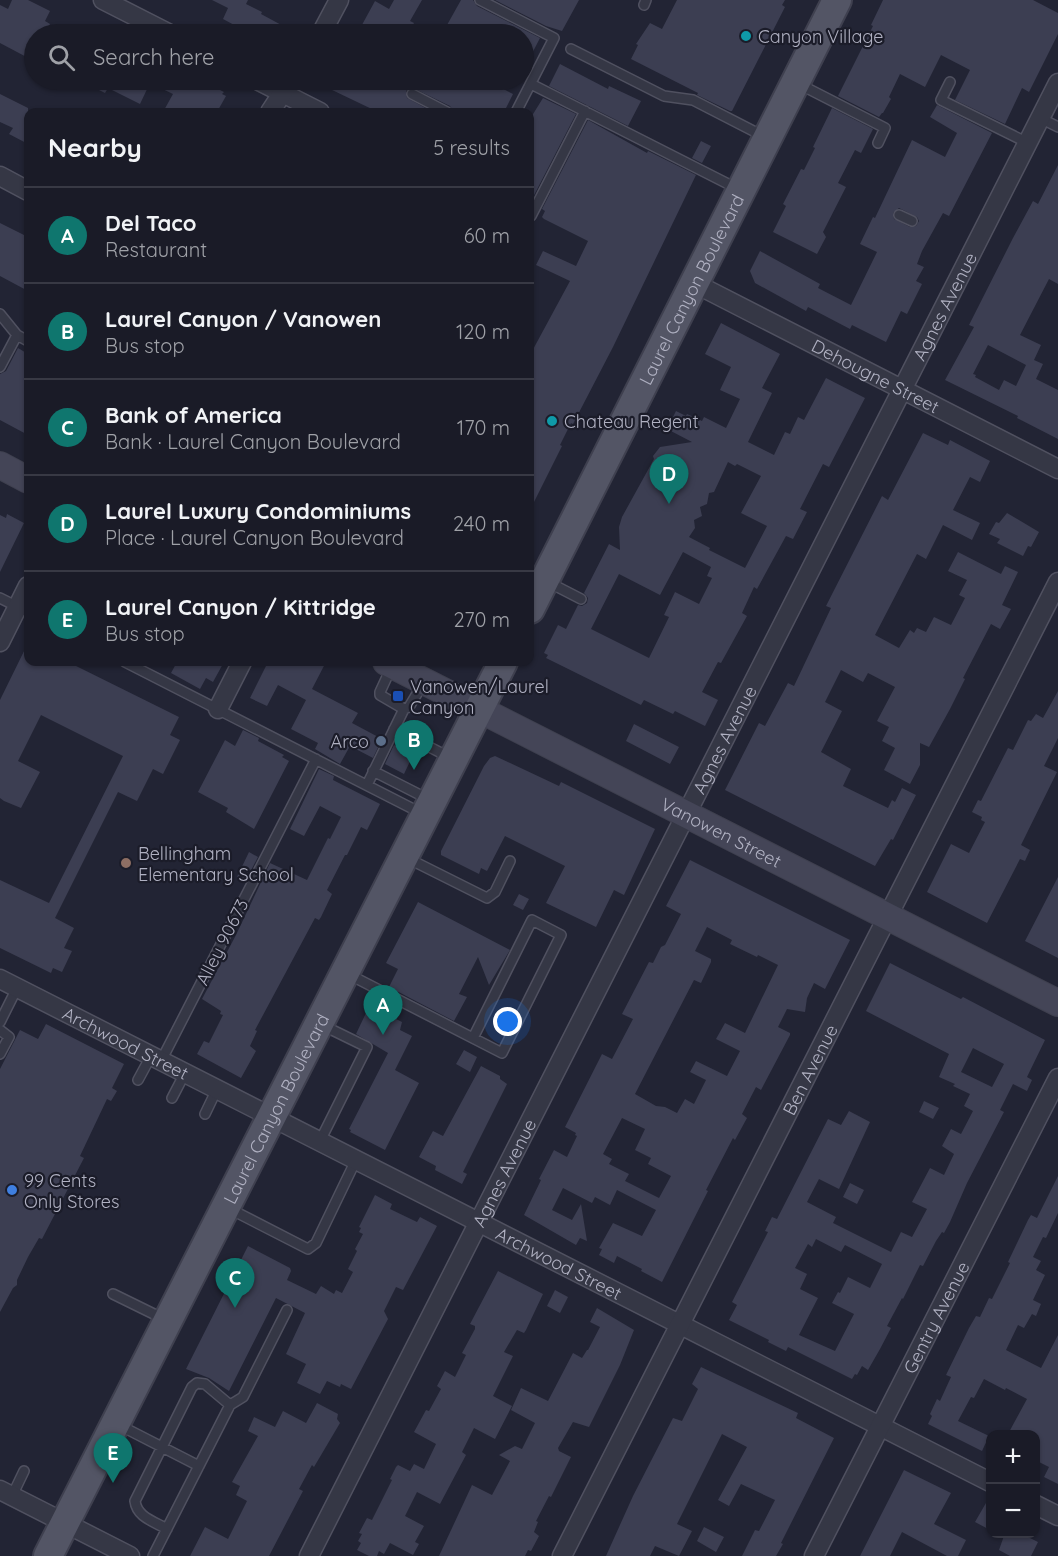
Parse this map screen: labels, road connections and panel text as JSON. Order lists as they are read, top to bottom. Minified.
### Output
{"streets":{"main road":["Laurel Canyon Boulevard","Vanowen Street"],"street":["Agnes Avenue","Dehougne Street","Archwood Street","Ben Avenue","Gentry Avenue"],"lane":["Alley 90673"]},"crossings":[["Laurel Canyon Boulevard","Dehougne Street"],["Laurel Canyon Boulevard","Vanowen Street"],["Laurel Canyon Boulevard","Archwood Street"],["Agnes Avenue","Dehougne Street"],["Agnes Avenue","Vanowen Street"],["Agnes Avenue","Archwood Street"],["Vanowen Street","Ben Avenue"],["Alley 90673","Archwood Street"],["Archwood Street","Ben Avenue"],["Archwood Street","Gentry Avenue"]],"places":{"other":["Canyon Village","Chateau Regent","Arco","Bellingham Elementary School","99 Cents Only Stores"],"transit":["Vanowen/Laurel Canyon"]},"page":{"search":"Search here","heading":["Nearby","5 results"],"list":[{"mark":"A","name":"Del Taco","note":"Restaurant","value":"60 m"},{"mark":"B","name":"Laurel Canyon / Vanowen","note":"Bus stop","value":"120 m"},{"mark":"C","name":"Bank of America","note":"Bank · Laurel Canyon Boulevard","value":"170 m"},{"mark":"D","name":"Laurel Luxury Condominiums","note":"Place · Laurel Canyon Boulevard","value":"240 m"},{"mark":"E","name":"Laurel Canyon / Kittridge","note":"Bus stop","value":"270 m"}],"pins":["D","B","A","C","E"],"map_buttons":["+","−"]}}
